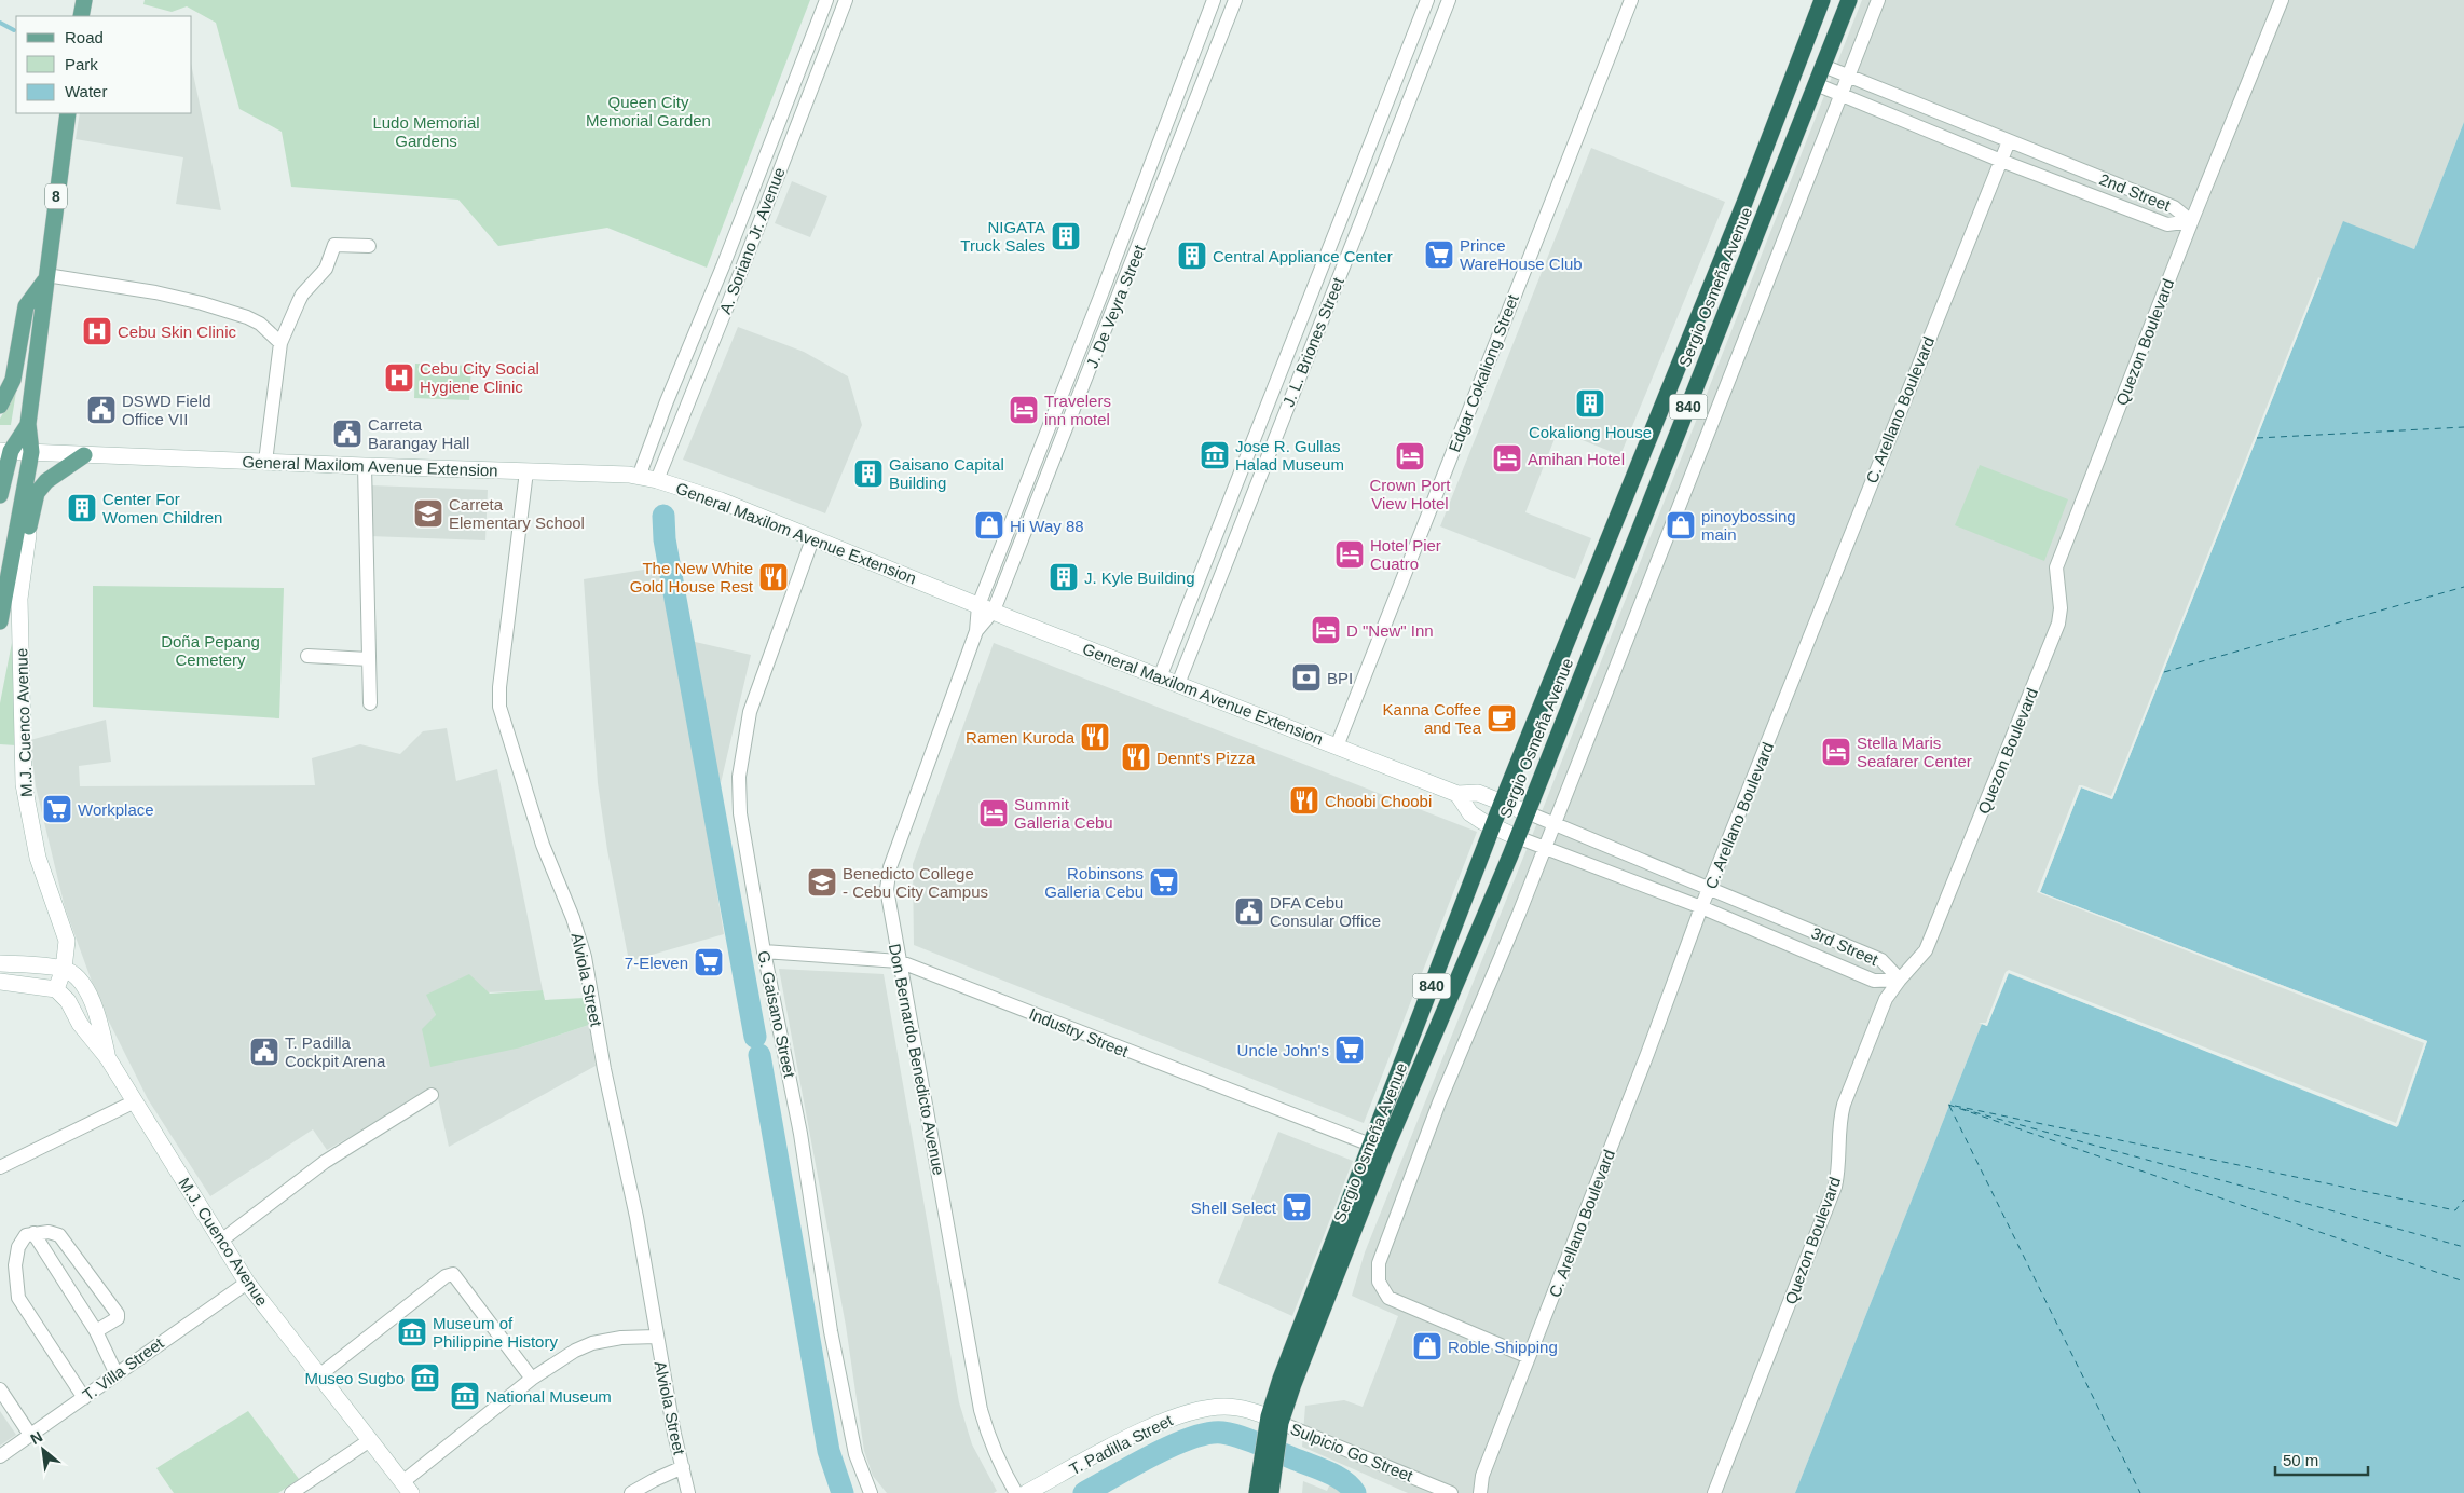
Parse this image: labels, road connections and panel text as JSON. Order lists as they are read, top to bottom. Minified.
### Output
{"streets":{"highway":["Sergio Osmeña Avenue","840"],"main road":["8","General Maxilom Avenue Extension","M.J. Cuenco Avenue","T. Padilla Street"],"street":["2nd Street","A. Soriano Jr. Avenue","J. De Veyra Street","J. L. Briones Street","Quezon Boulevard","Edgar Cokaliong Street","C. Arellano Boulevard","3rd Street","Alviola Street","G. Gaisano Street","Industry Street","Don Bernardo Benedicto Avenue","T. Villa Street","Sulpicio Go Street"]},"crossings":[["2nd Street","Sergio Osmeña Avenue"],["2nd Street","Quezon Boulevard"],["2nd Street","C. Arellano Boulevard"],["8","General Maxilom Avenue Extension"],["A. Soriano Jr. Avenue","General Maxilom Avenue Extension"],["Sergio Osmeña Avenue","General Maxilom Avenue Extension"],["Sergio Osmeña Avenue","3rd Street"],["Sergio Osmeña Avenue","Industry Street"],["Sergio Osmeña Avenue","T. Padilla Street"],["Sergio Osmeña Avenue","Sulpicio Go Street"],["J. De Veyra Street","General Maxilom Avenue Extension"],["J. De Veyra Street","Don Bernardo Benedicto Avenue"],["J. L. Briones Street","General Maxilom Avenue Extension"],["Quezon Boulevard","3rd Street"],["Edgar Cokaliong Street","General Maxilom Avenue Extension"],["C. Arellano Boulevard","3rd Street"],["General Maxilom Avenue Extension","3rd Street"],["General Maxilom Avenue Extension","Alviola Street"],["General Maxilom Avenue Extension","G. Gaisano Street"],["General Maxilom Avenue Extension","Don Bernardo Benedicto Avenue"],["M.J. Cuenco Avenue","T. Villa Street"],["G. Gaisano Street","Industry Street"],["Industry Street","Don Bernardo Benedicto Avenue"],["T. Padilla Street","Sulpicio Go Street"]],"parks":["Queen City Memorial Garden","Ludo Memorial Gardens","Doña Pepang Cemetery"],"places":{"building":["NIGATA Truck Sales","Central Appliance Center","Cokaliong House","Gaisano Capital Building","Center For Women Children","J. Kyle Building"],"supermarket":["Prince WareHouse Club","Workplace","Robinsons Galleria Cebu","7-Eleven","Uncle John's","Shell Select"],"hospital":["Cebu Skin Clinic","Cebu City Social Hygiene Clinic"],"public building":["DSWD Field Office VII","Carreta Barangay Hall","DFA Cebu Consular Office","T. Padilla Cockpit Arena"],"hotel":["Travelers inn motel","Crown Port View Hotel","Amihan Hotel","Hotel Pier Cuatro","D \"New\" Inn","Stella Maris Seafarer Center","Summit Galleria Cebu"],"museum":["Jose R. Gullas Halad Museum","Museum of Philippine History","Museo Sugbo","National Museum"],"school or university":["Carreta Elementary School","Benedicto College - Cebu City Campus"],"shop":["Hi Way 88","pinoybossing main","Roble Shipping"],"restaurant":["The New White Gold House Rest","Ramen Kuroda","Dennt's Pizza","Choobi Choobi"],"bank":["BPI"],"cafe":["Kanna Coffee and Tea"]},"legend":["Road","Park","Water"],"scale_bar":"50 m","north":"top left"}
